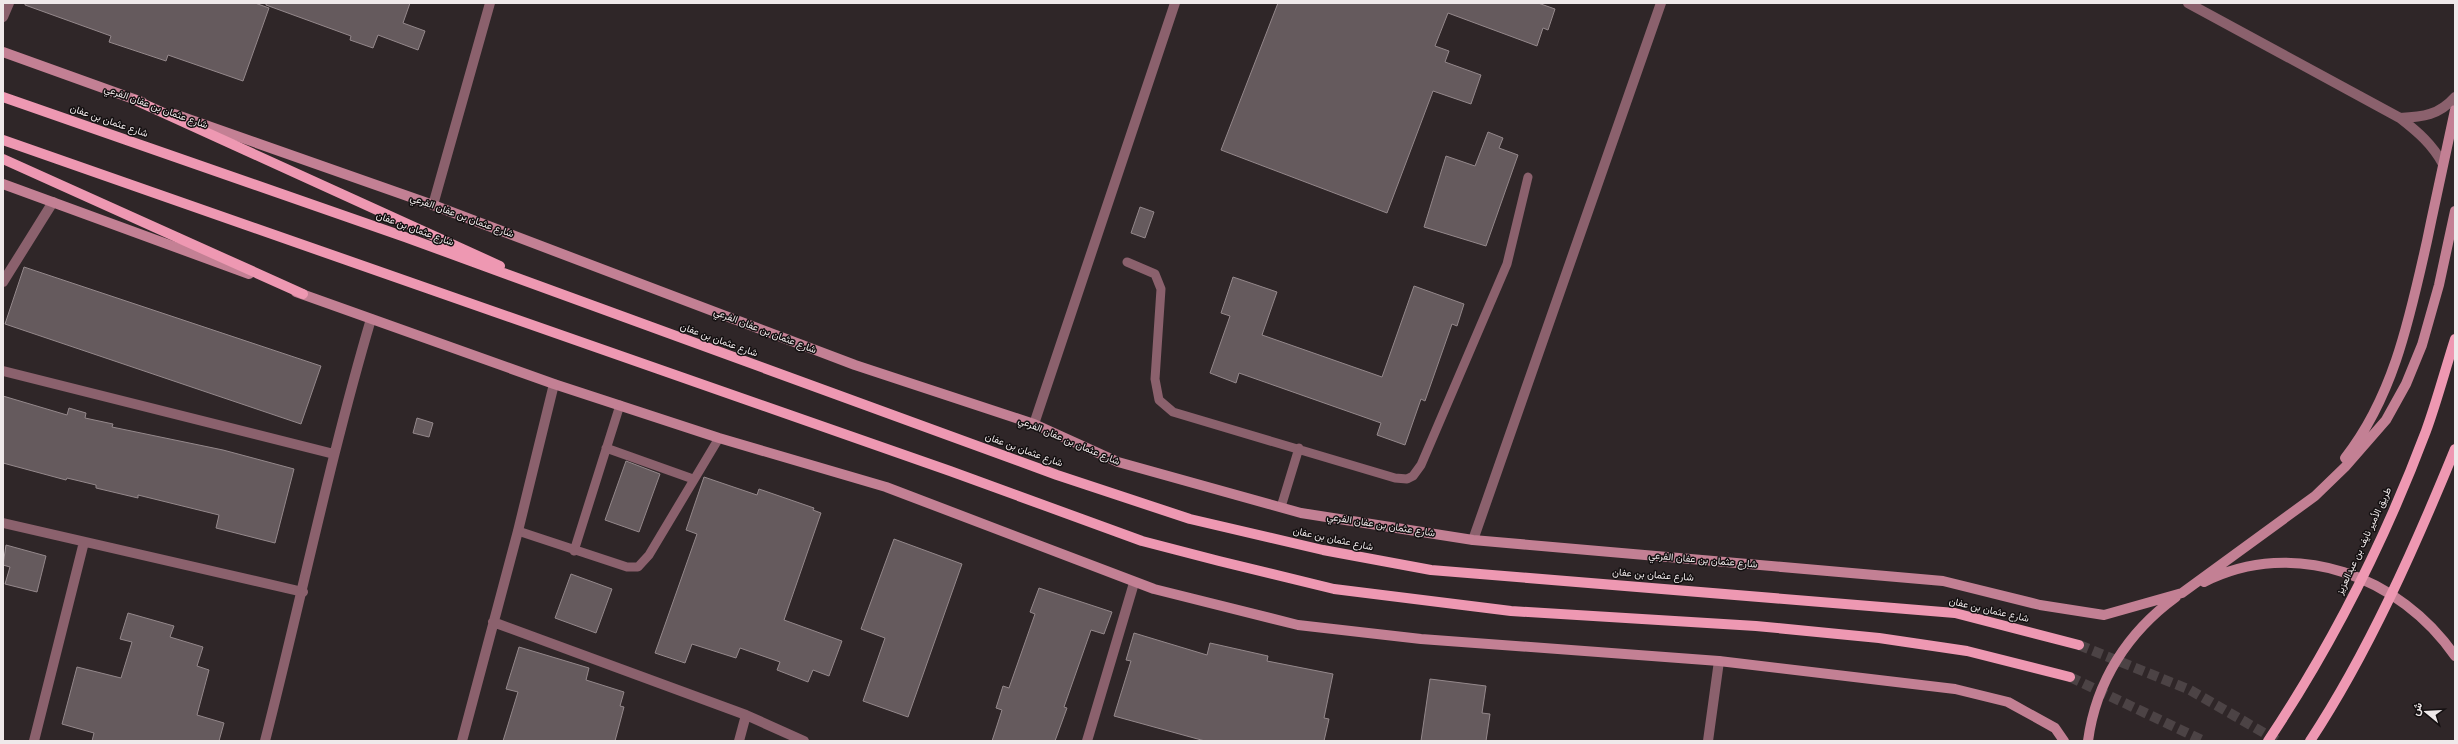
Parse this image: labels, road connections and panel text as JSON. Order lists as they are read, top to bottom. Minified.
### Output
{"streets":{"main road":["شارع عثمان بن عفان الفرعي","شارع عثمان بن عفان","طريق الأمير نايف بن عبدالعزيز"]},"north":"left"}
